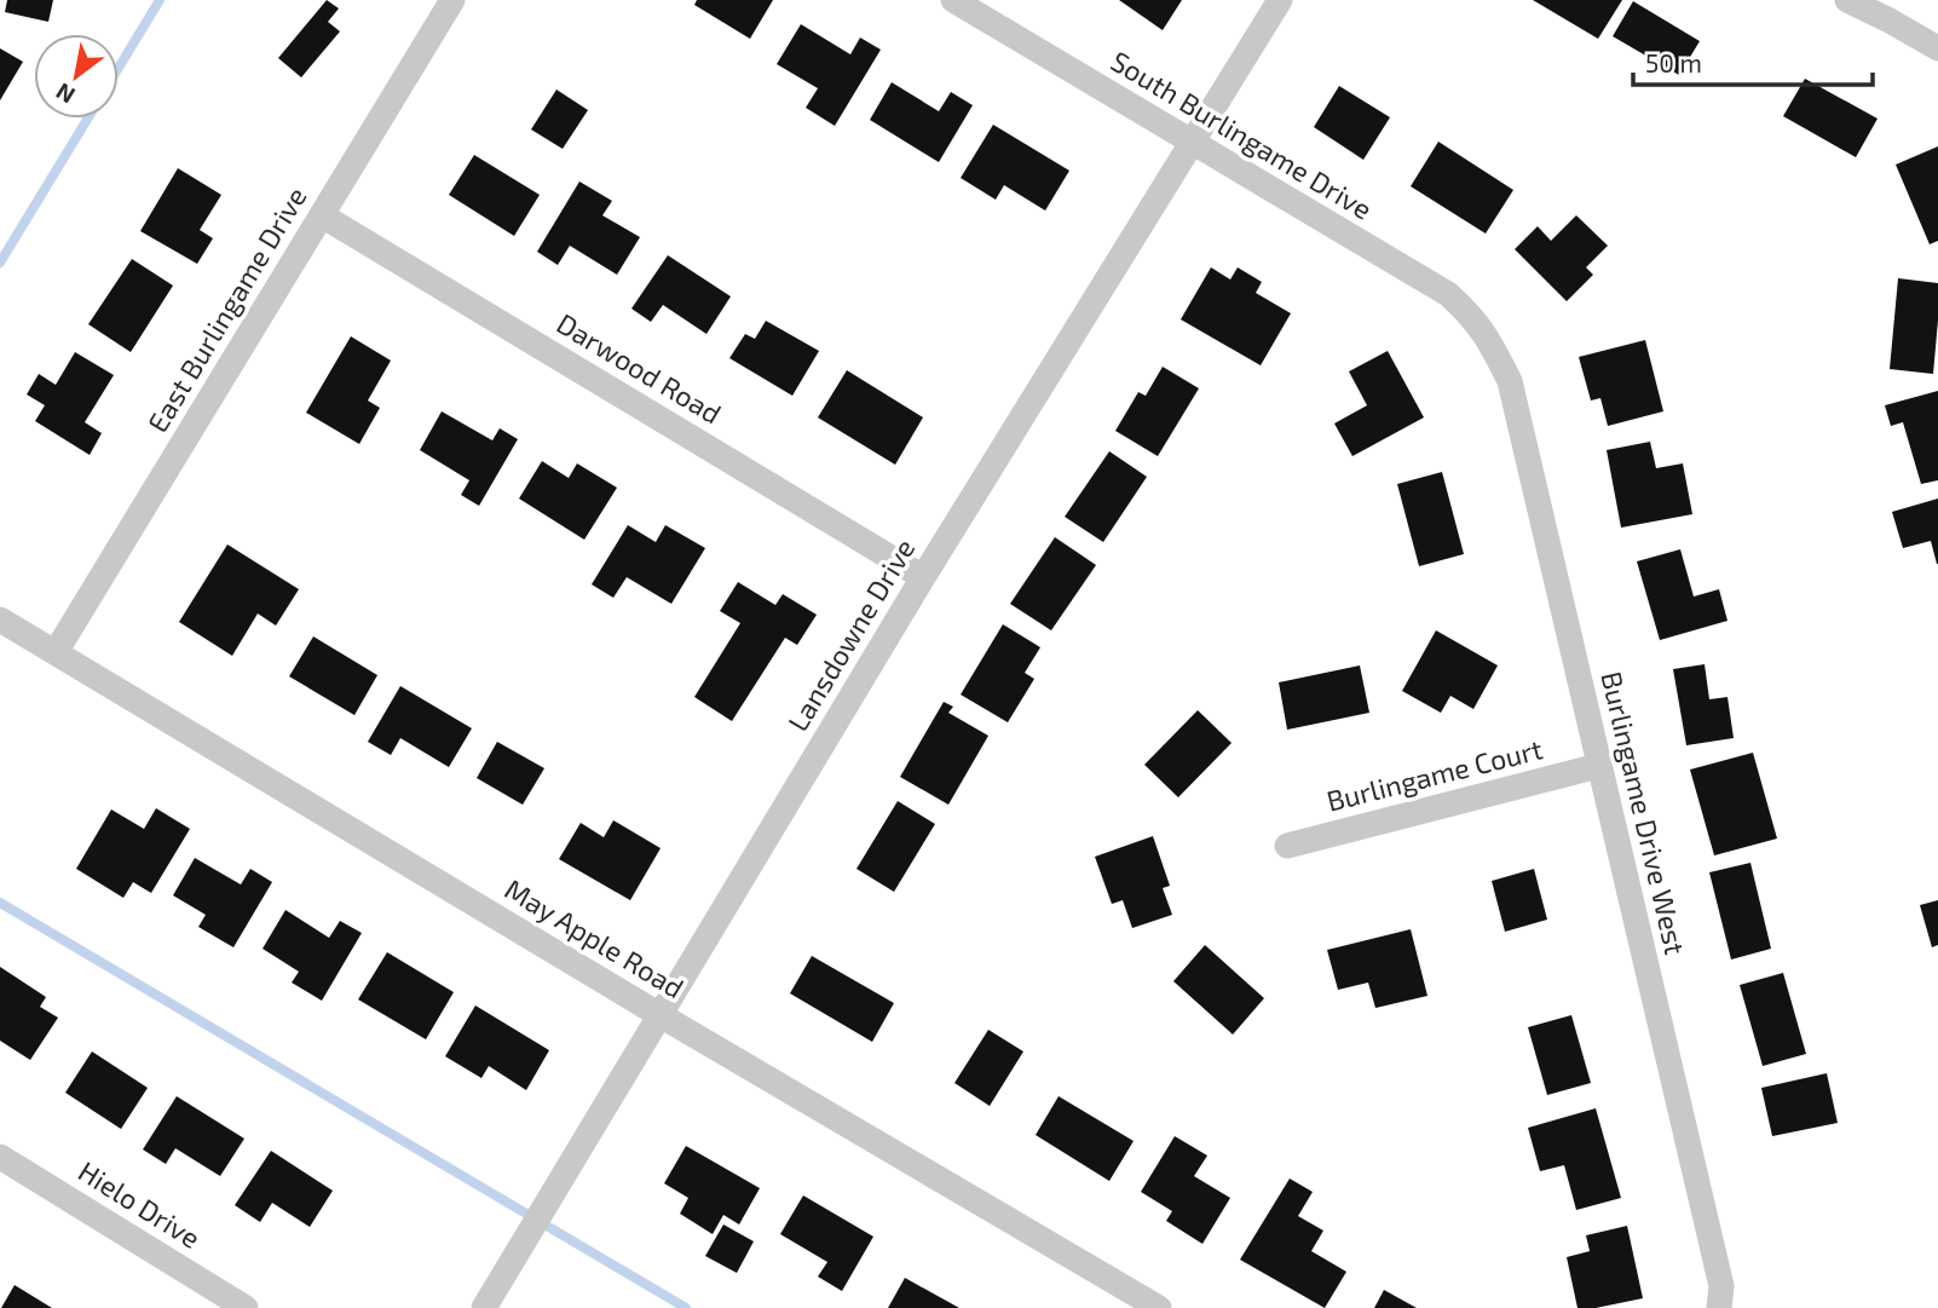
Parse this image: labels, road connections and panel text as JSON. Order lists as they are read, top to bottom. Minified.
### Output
{"streets":{"street":["South Burlingame Drive","East Burlingame Drive","Darwood Road","Lansdowne Drive","Burlingame Court","Burlingame Drive West","May Apple Road","Hielo Drive"]},"crossings":[["South Burlingame Drive","Lansdowne Drive"],["South Burlingame Drive","Burlingame Drive West"],["East Burlingame Drive","Darwood Road"],["East Burlingame Drive","May Apple Road"],["Darwood Road","Lansdowne Drive"],["Lansdowne Drive","May Apple Road"],["Burlingame Court","Burlingame Drive West"]],"scale_bar":"50 m","north":"bottom left"}
